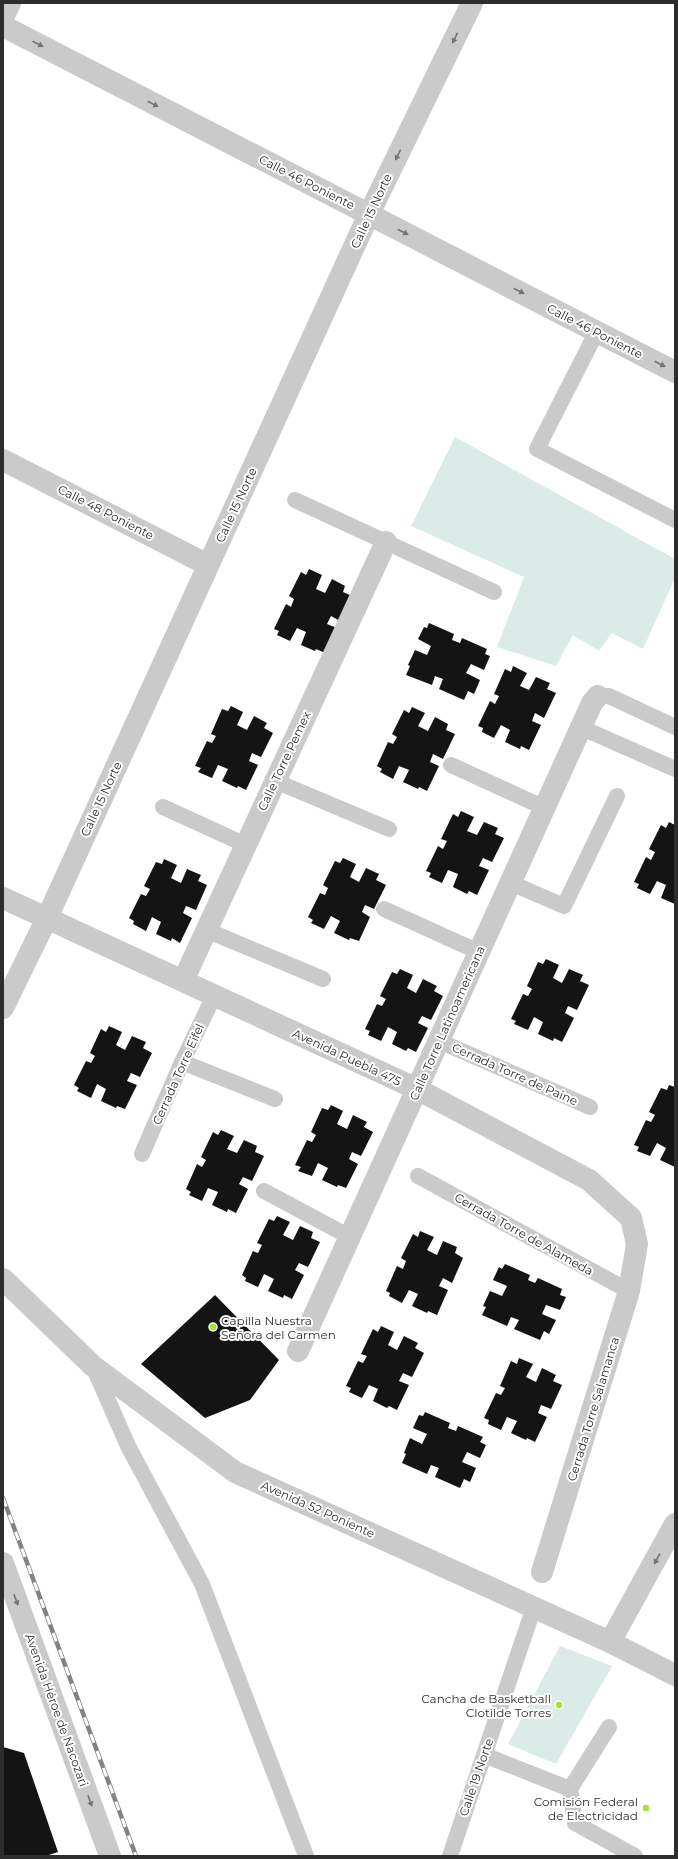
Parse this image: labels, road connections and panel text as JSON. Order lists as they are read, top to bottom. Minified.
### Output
{"streets":{"street":["Calle 46 Poniente","Calle 15 Norte","Calle 48 Poniente","Calle Torre Pemex","Calle Torre Latinoamericana","Avenida Puebla 475","Cerrada Torre Salamanca","Avenida 52 Poniente","Avenida Héroe de Nacozari"],"lane":["Cerrada Torre Eifel","Cerrada Torre de Paine","Cerrada Torre de Alameda","Calle 19 Norte"]},"crossings":[["Calle 46 Poniente","Calle 15 Norte"],["Calle 15 Norte","Calle 48 Poniente"],["Calle 15 Norte","Avenida Puebla 475"],["Calle Torre Pemex","Avenida Puebla 475"],["Calle Torre Latinoamericana","Avenida Puebla 475"],["Calle Torre Latinoamericana","Cerrada Torre de Paine"],["Avenida Puebla 475","Cerrada Torre Eifel"],["Avenida Puebla 475","Cerrada Torre Salamanca"],["Cerrada Torre de Alameda","Cerrada Torre Salamanca"],["Avenida 52 Poniente","Calle 19 Norte"]],"one_way":["Calle 46 Poniente","Avenida Héroe de Nacozari"],"places":["Capilla Nuestra Señora del Carmen","Cancha de Basketball Clotilde Torres","Comisión Federal de Electricidad"]}
